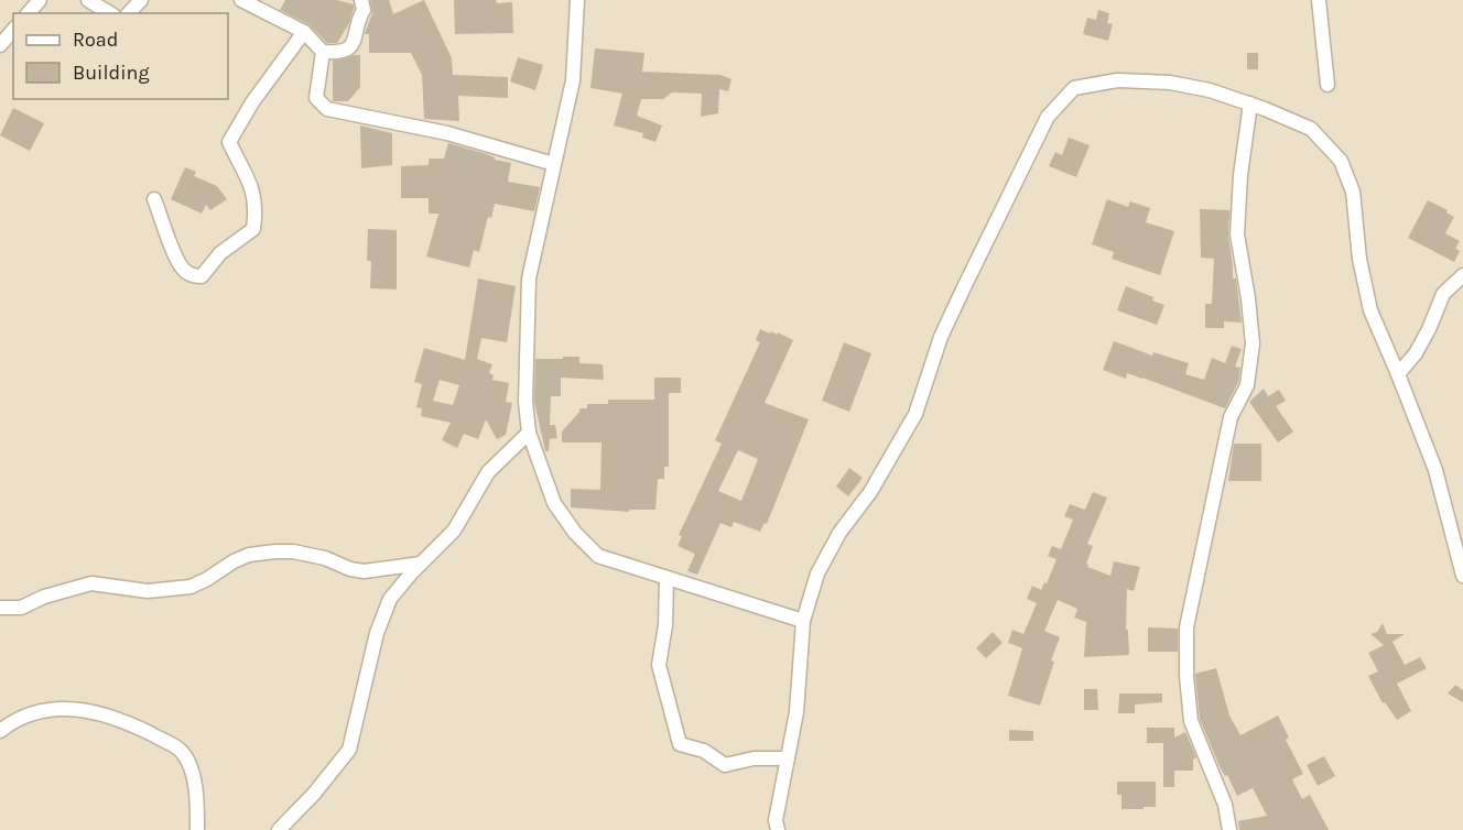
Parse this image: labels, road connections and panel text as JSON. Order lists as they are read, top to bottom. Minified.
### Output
{"legend":["Road","Building"]}
